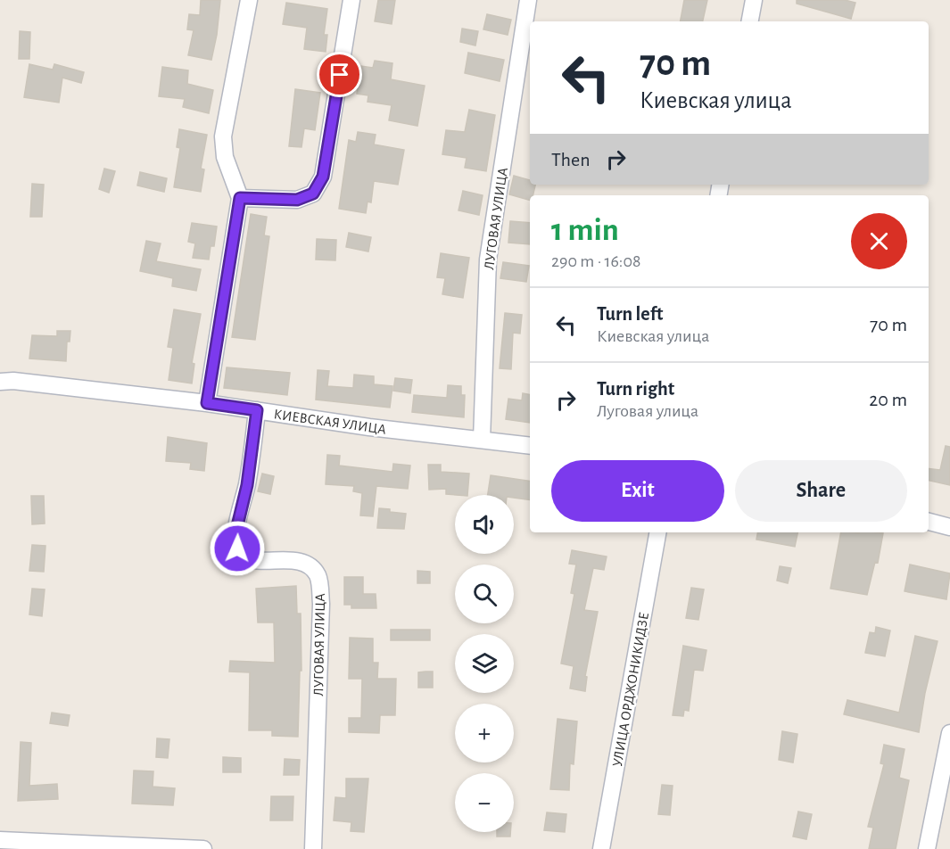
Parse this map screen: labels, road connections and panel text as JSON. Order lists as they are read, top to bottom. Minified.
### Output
{"streets":{"street":["ЛУГОВАЯ УЛИЦА","КИЕВСКАЯ УЛИЦА","УЛИЦА ОРДЖОНИКИДЗЕ"]},"crossings":[["ЛУГОВАЯ УЛИЦА","КИЕВСКАЯ УЛИЦА"]],"page":{"turn":["70 m","Киевская улица"],"then":"Then","heading":["1 min","290 m · 16:08"],"list":[{"name":"Turn left","note":"Киевская улица","value":"70 m"},{"name":"Turn right","note":"Луговая улица","value":"20 m"}],"buttons":["Exit","Share"],"map_buttons":["+","−"]}}
